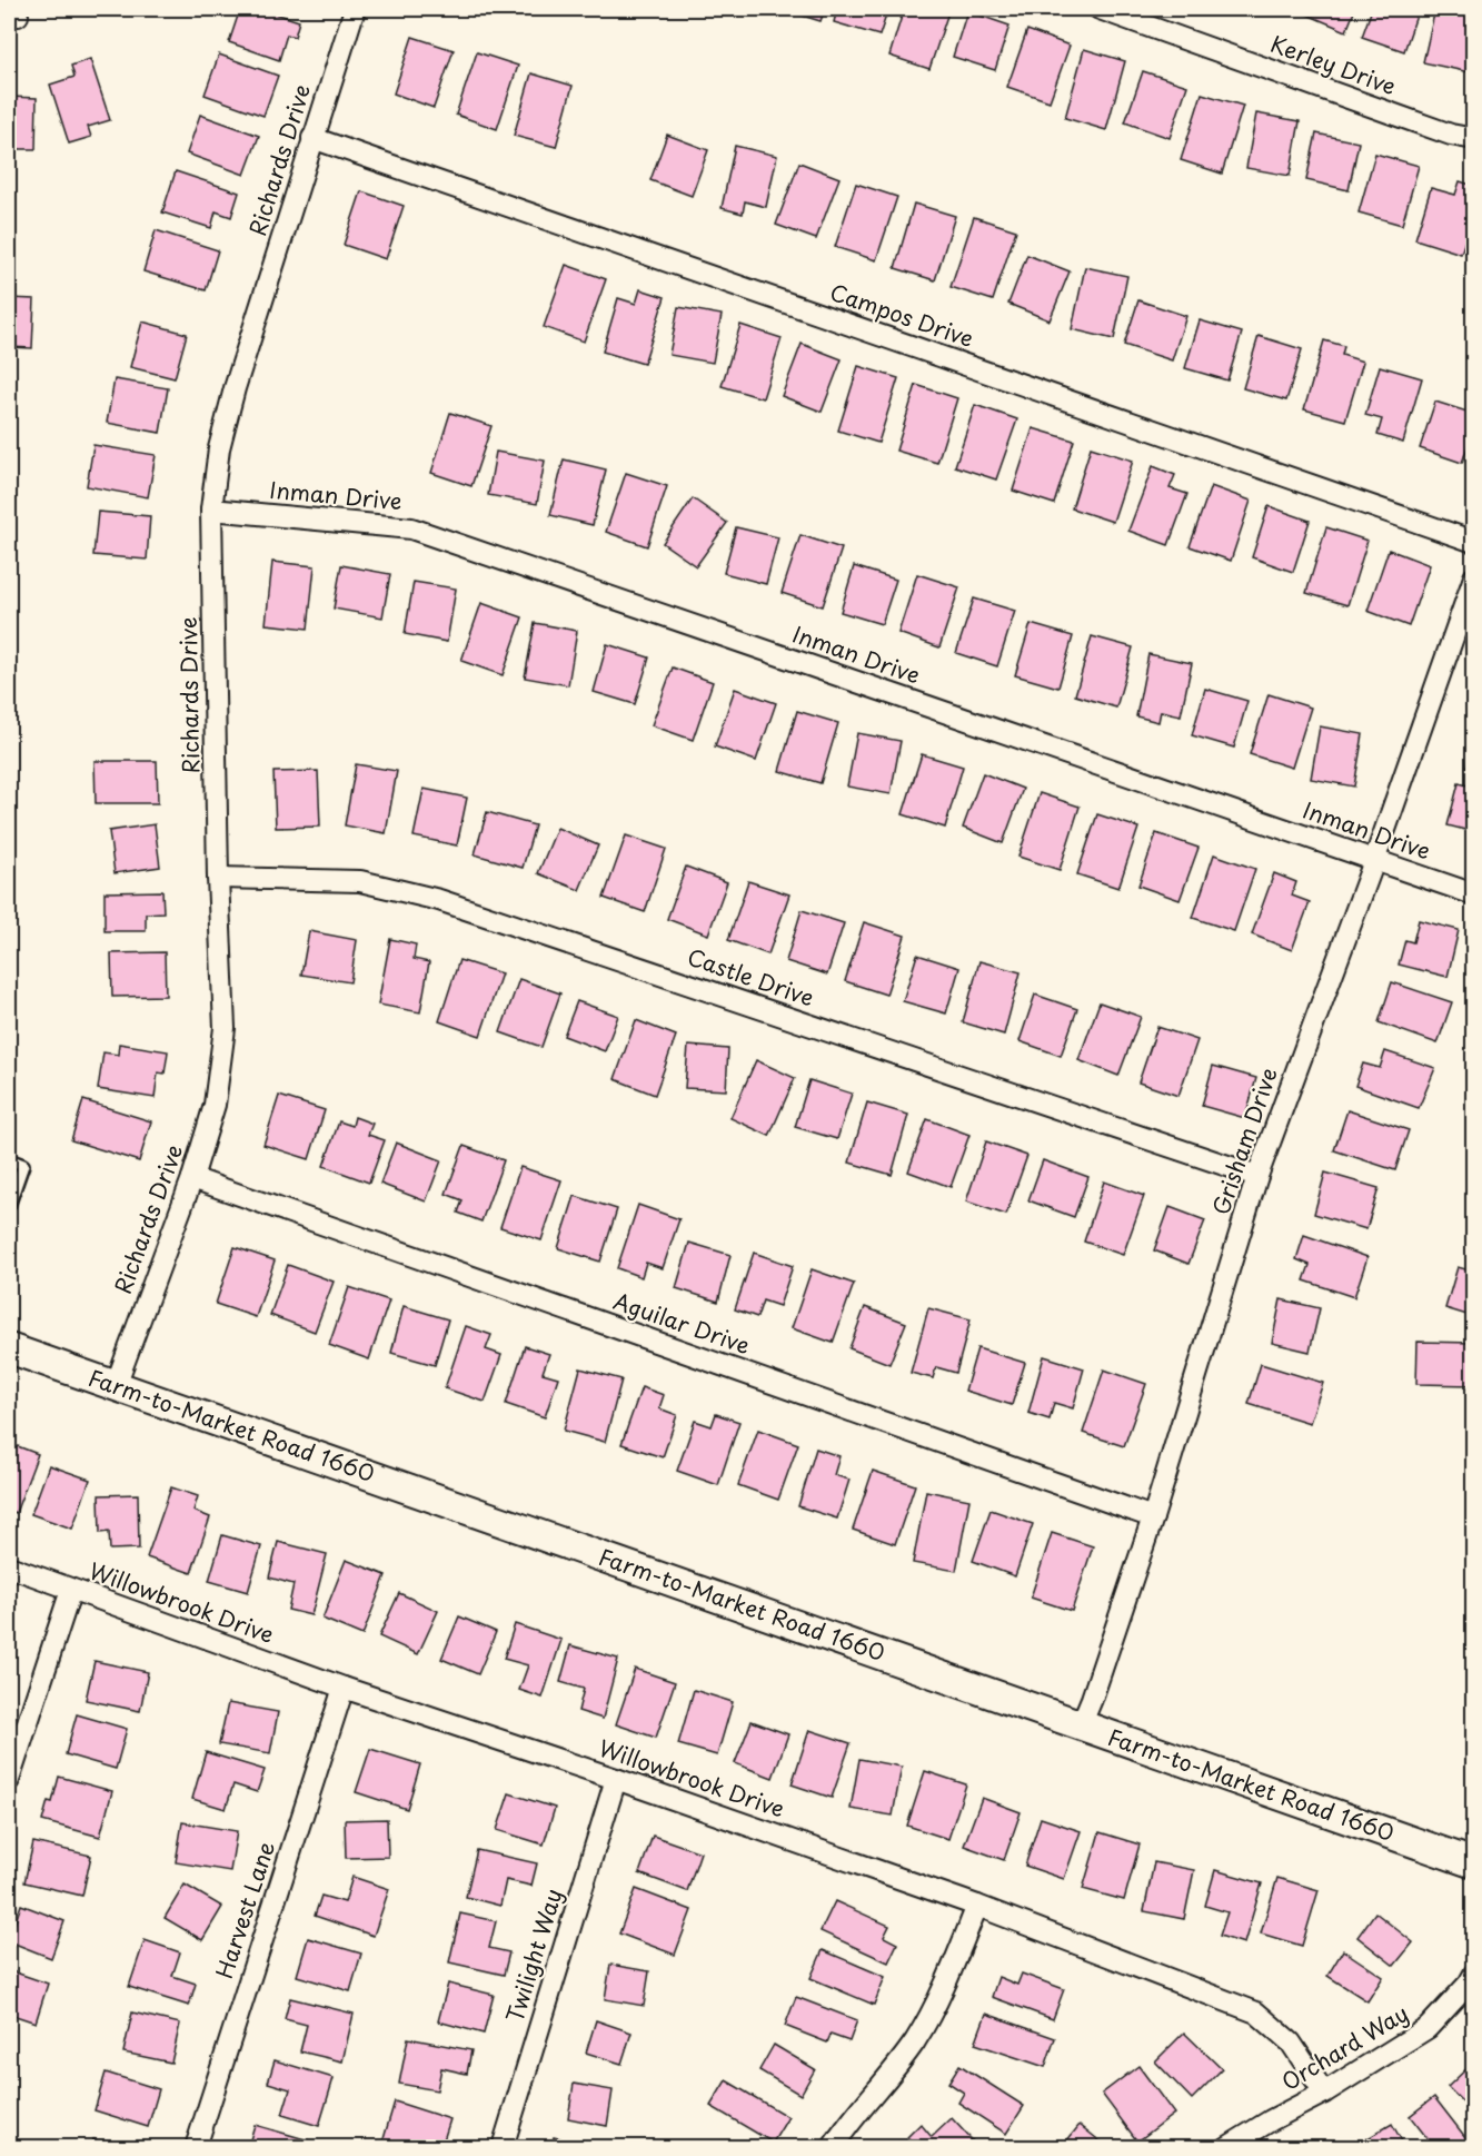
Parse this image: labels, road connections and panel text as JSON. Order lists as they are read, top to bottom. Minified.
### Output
{"streets":{"main road":["Farm-to-Market Road 1660"],"street":["Kerley Drive","Richards Drive","Campos Drive","Inman Drive","Castle Drive","Grisham Drive","Aguilar Drive","Willowbrook Drive","Harvest Lane","Twilight Way","Orchard Way"]},"crossings":[["Richards Drive","Campos Drive"],["Richards Drive","Inman Drive"],["Richards Drive","Castle Drive"],["Richards Drive","Aguilar Drive"],["Richards Drive","Farm-to-Market Road 1660"],["Inman Drive","Grisham Drive"],["Castle Drive","Grisham Drive"],["Grisham Drive","Aguilar Drive"],["Grisham Drive","Farm-to-Market Road 1660"],["Willowbrook Drive","Harvest Lane"],["Willowbrook Drive","Twilight Way"],["Willowbrook Drive","Orchard Way"]]}
